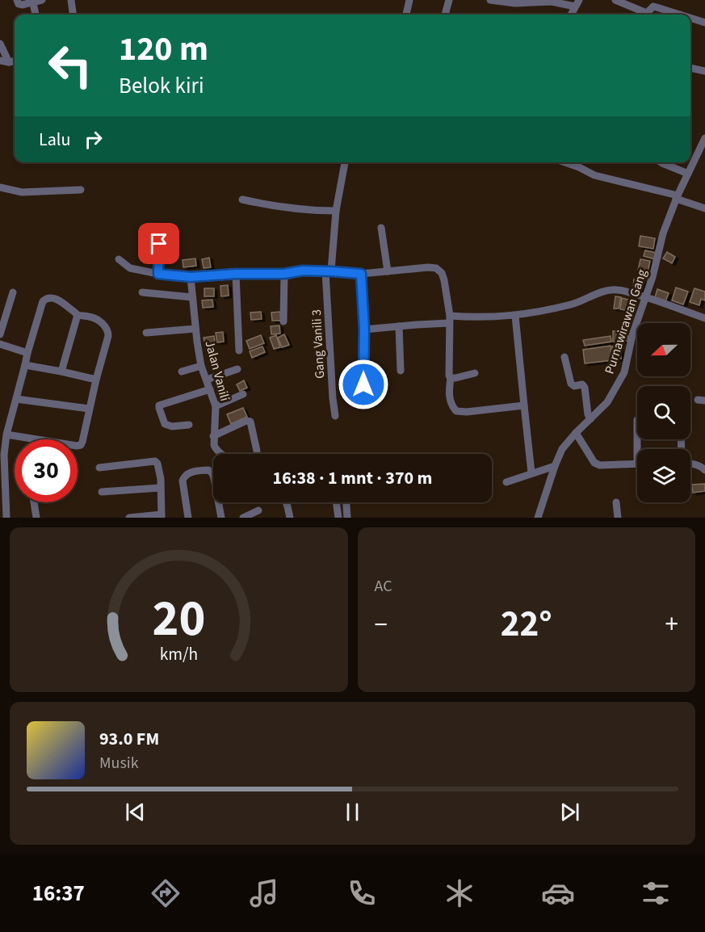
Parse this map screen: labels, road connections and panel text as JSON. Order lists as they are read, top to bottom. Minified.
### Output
{"streets":{"street":["Purnawirawan Gang","Gang Vanili 3","Jalan Vanili"]},"north":"left","page":{"turn":["120 m","Belok kiri"],"then":"Lalu","limit":"30","trip":"16:38 · 1 mnt · 370 m","tile":"AC","heat":["−","22°","+"],"song":["93.0 FM","Musik"],"tabs":"16:37","gauge":["20","km/h"]}}
